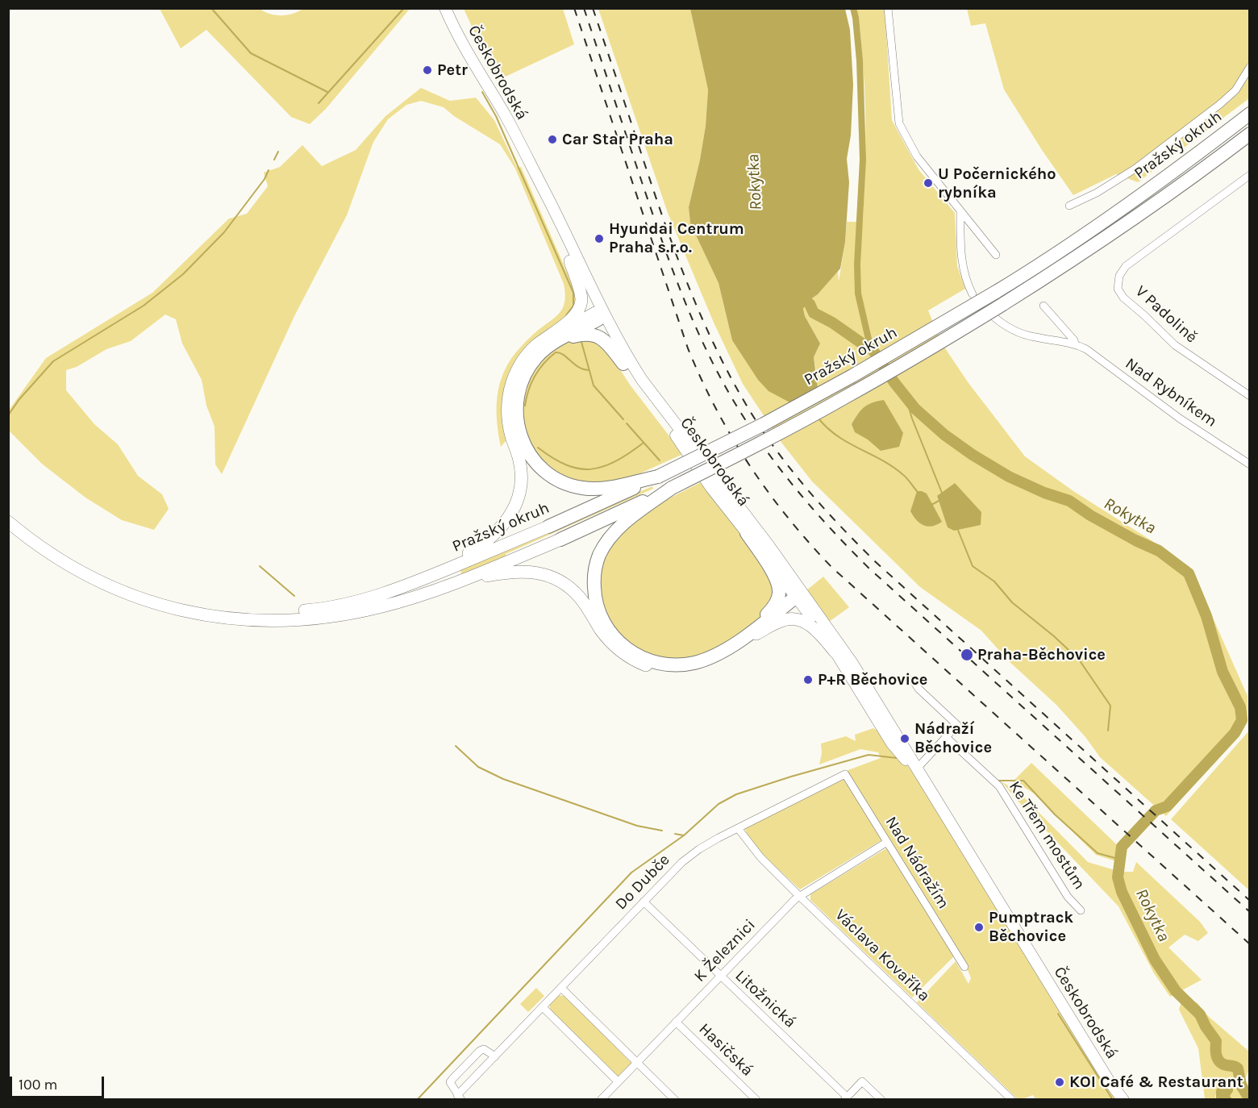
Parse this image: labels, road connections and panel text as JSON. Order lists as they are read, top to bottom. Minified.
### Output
{"streets":{"highway":["Pražský okruh"],"main road":["Českobrodská"],"street":["V Padolině","Nad Rybníkem","Ke Třem mostům","Nad Nádražím","Do Dubče","K Železnici","Václava Kovaříka","Litožnická","Hasičská"]},"crossings":[["Nad Nádražím","Do Dubče"],["Nad Nádražím","K Železnici"],["Do Dubče","Václava Kovaříka"],["Do Dubče","Litožnická"],["K Železnici","Václava Kovaříka"],["K Železnici","Litožnická"],["K Železnici","Hasičská"]],"water":["Rokytka"],"places":["Petr","Car Star Praha","U Počernického rybníka","Hyundai Centrum Praha s.r.o.","Praha-Běchovice","P+R Běchovice","Nádraží Běchovice","Pumptrack Běchovice","KOI Café & Restaurant"],"scale_bar":"100 m"}
